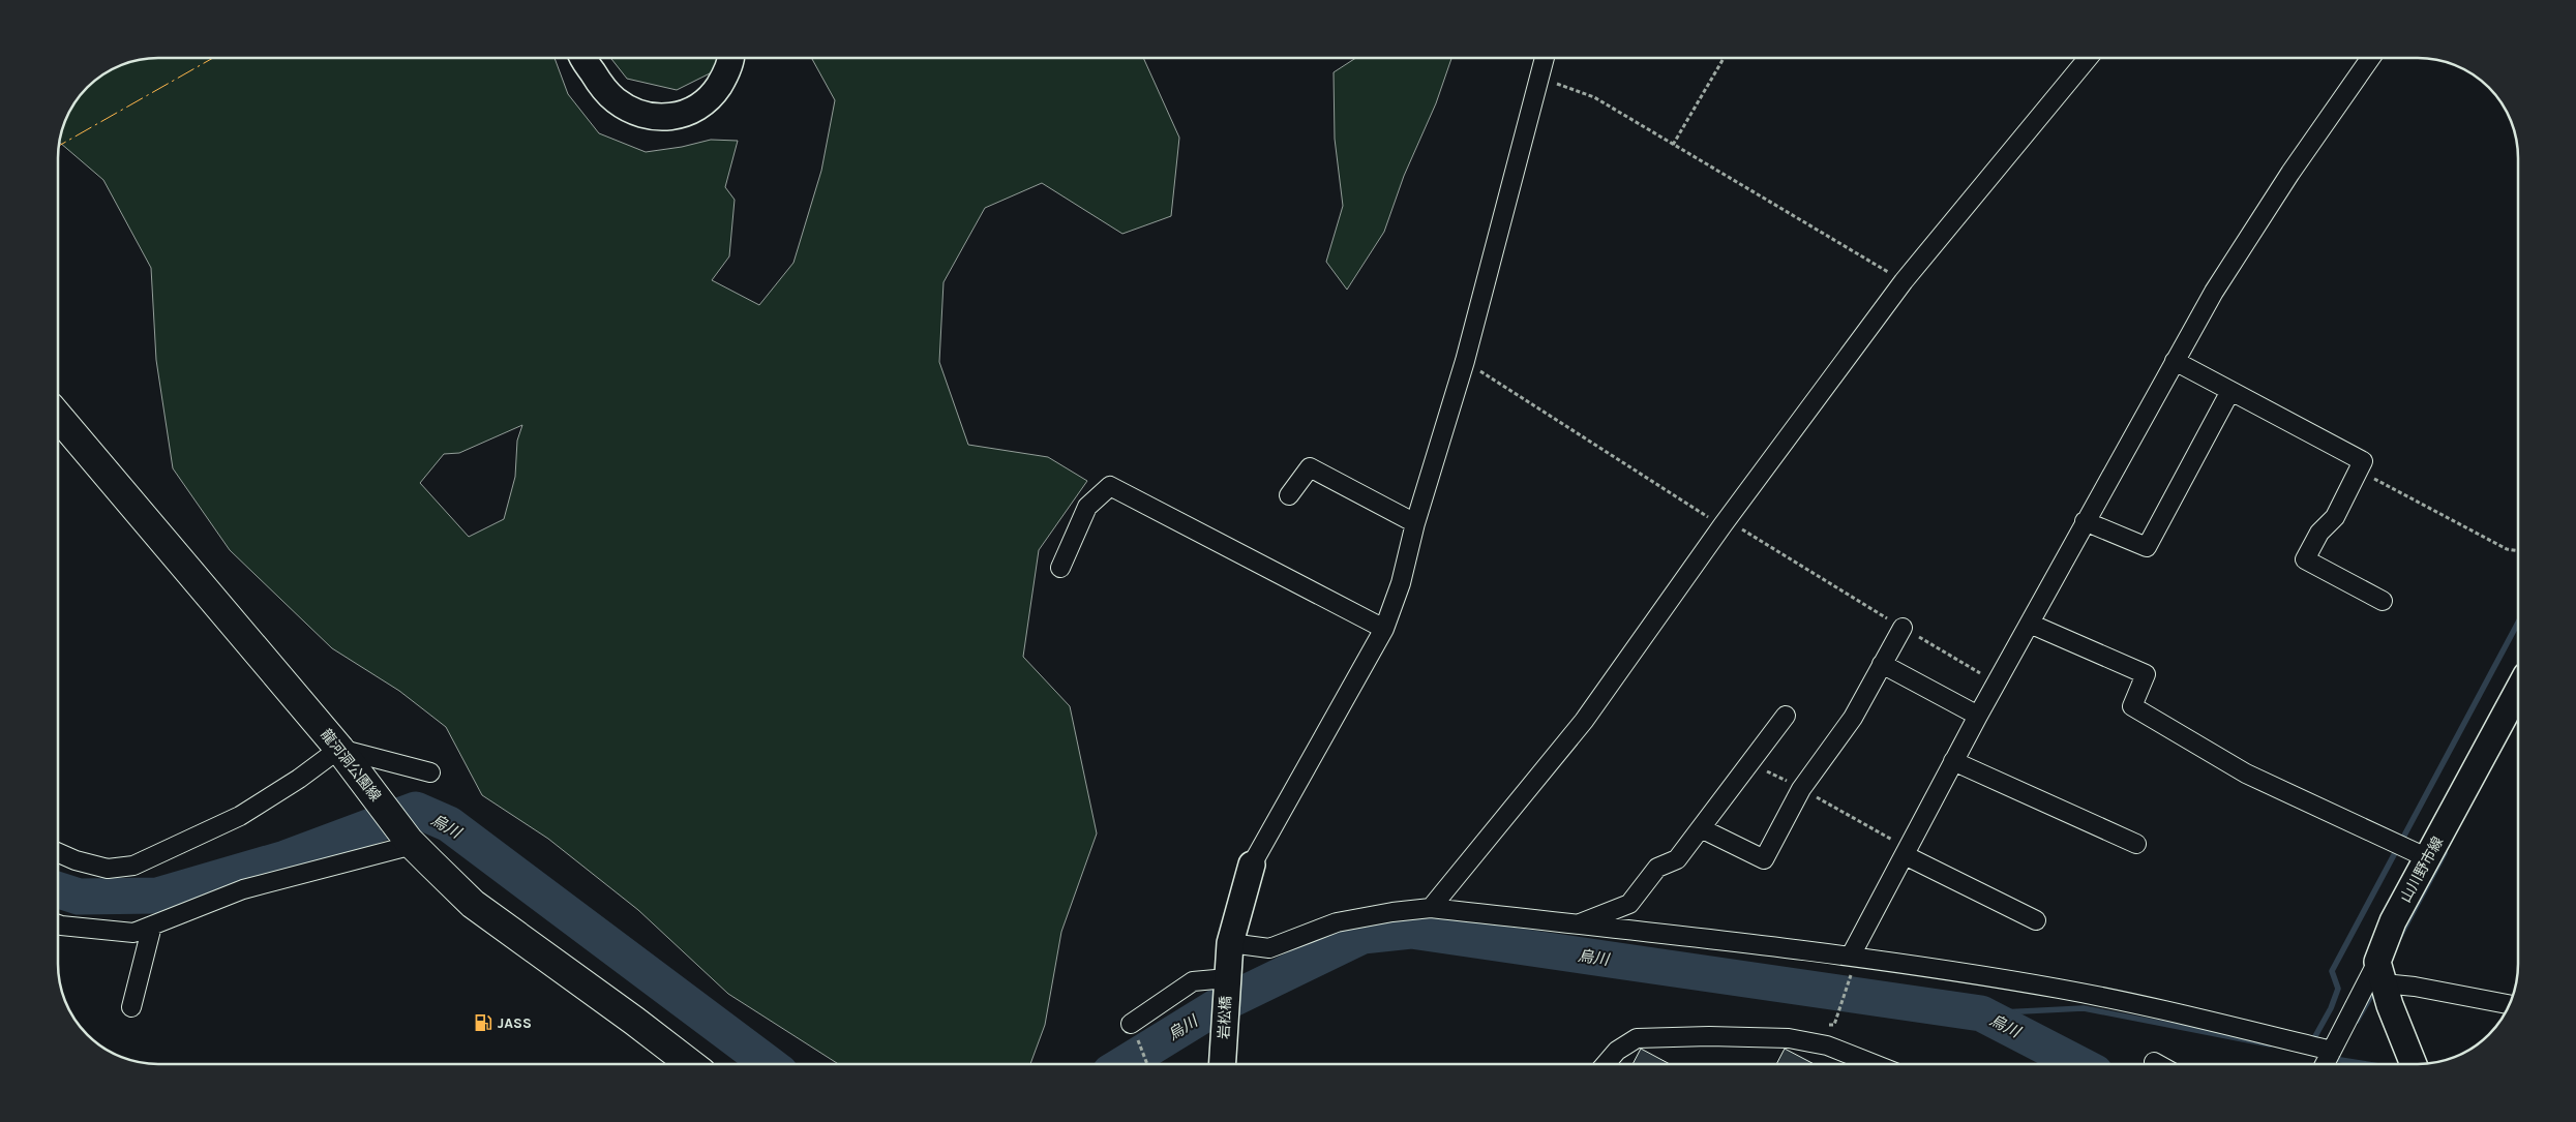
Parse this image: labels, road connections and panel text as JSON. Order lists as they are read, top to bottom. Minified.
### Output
{"streets":{"main road":["龍河洞公園線","山川野市線","岩松橋"]},"water":["烏川"],"places":{"fuel station":["JASS"]}}
